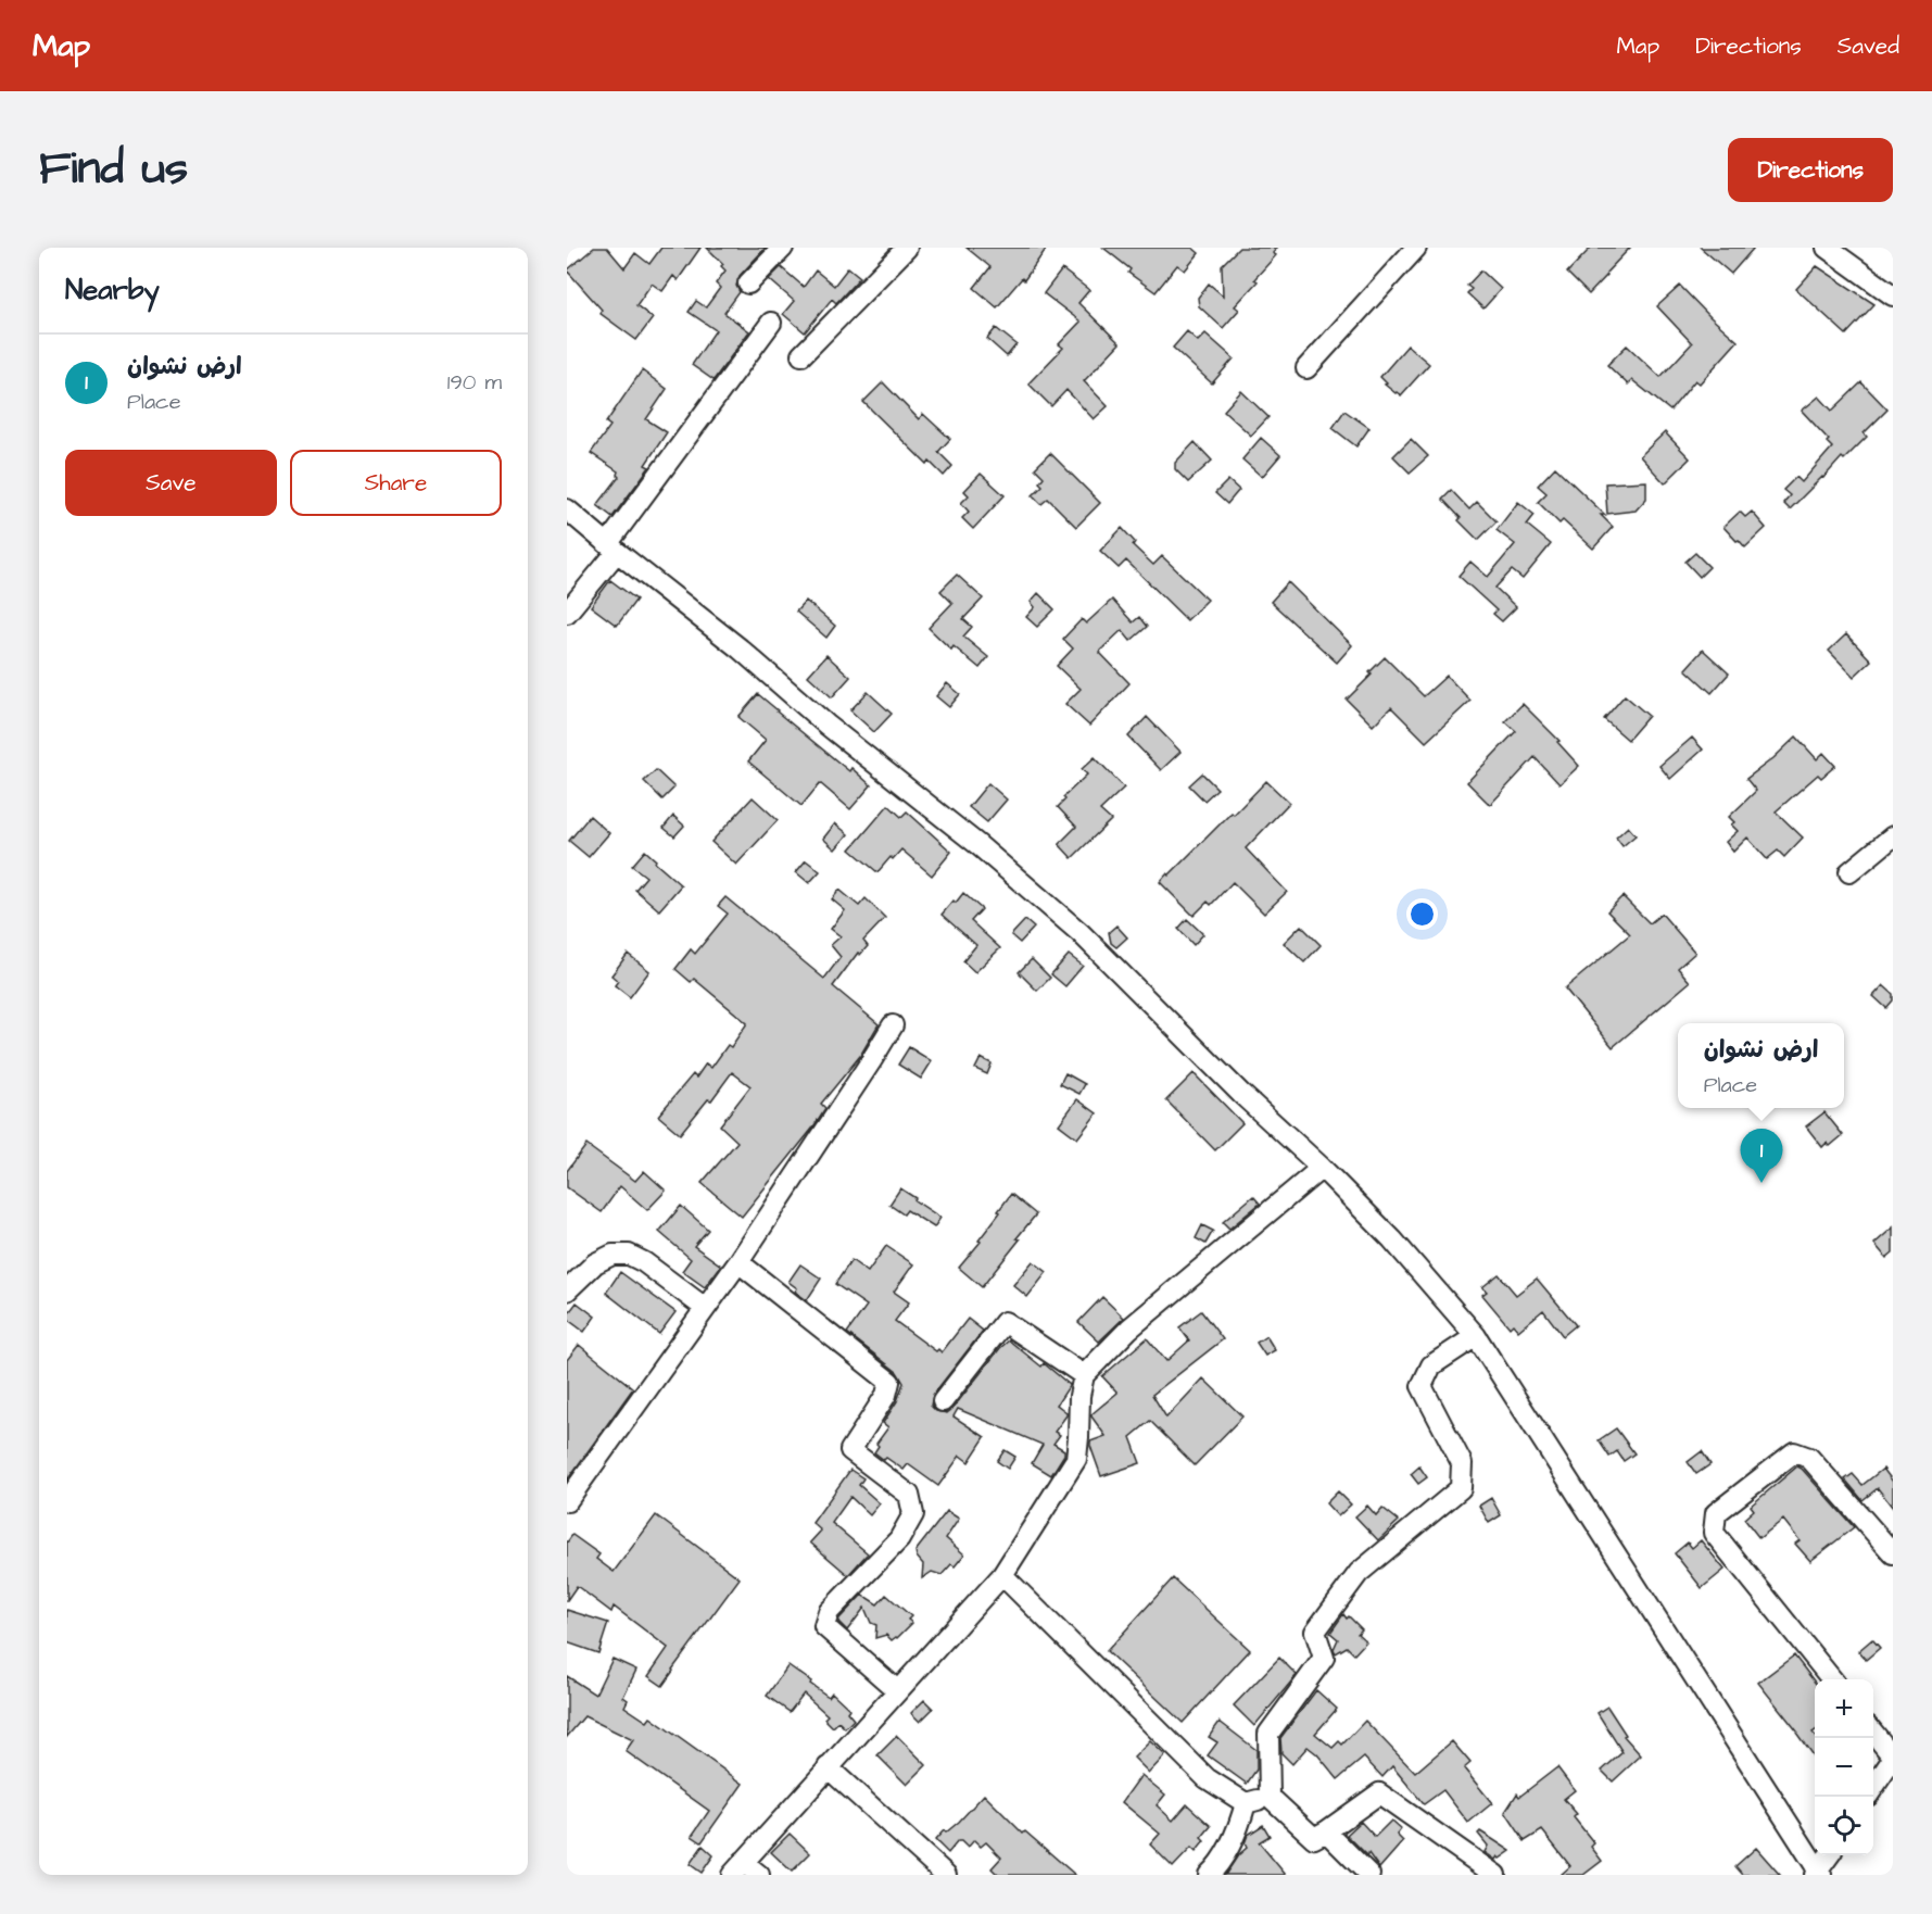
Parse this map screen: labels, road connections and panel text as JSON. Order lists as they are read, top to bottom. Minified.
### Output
{"page":{"header":"Map","nav":["Map","Directions","Saved"],"title":"Find us","buttons":["Directions",["Save","Share"]],"heading":"Nearby","list":[{"mark":"1","name":"ارض نشوان","note":"Place","value":"190 m"}],"popup":["ارض نشوان","Place"],"pins":"1","map_buttons":["+","−"]}}
